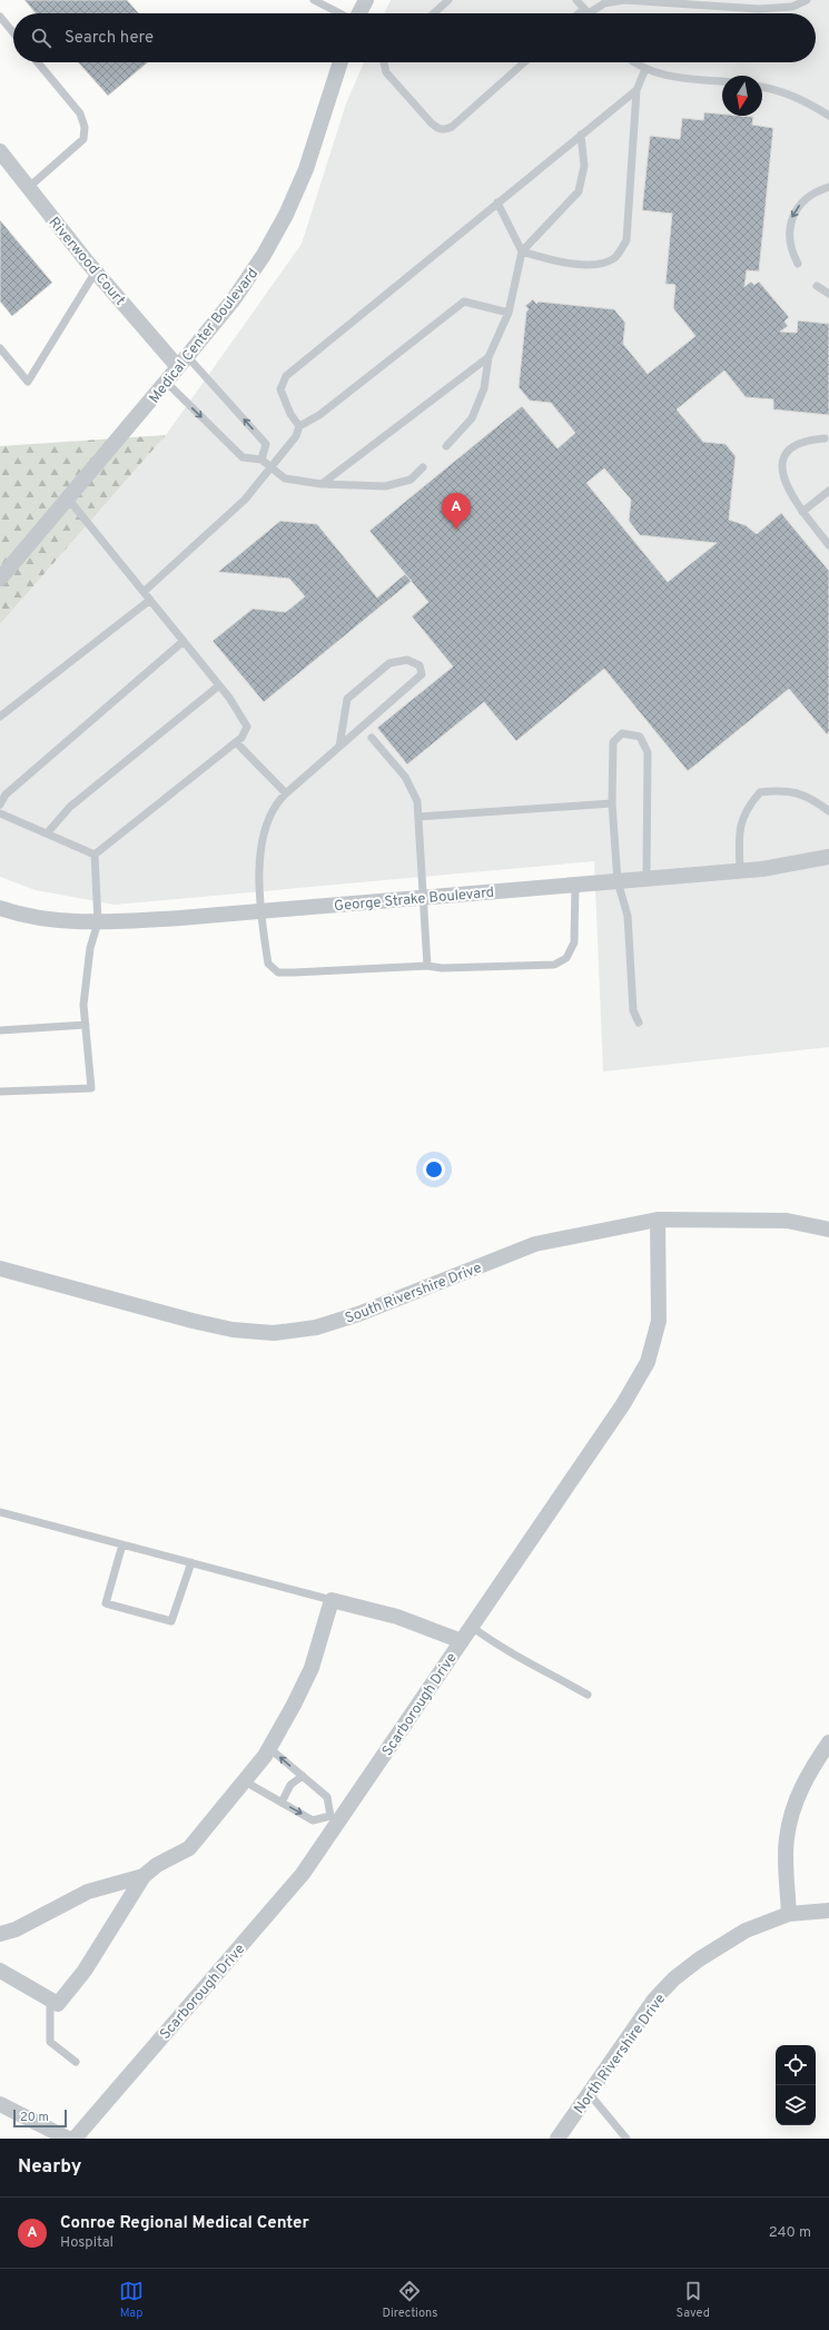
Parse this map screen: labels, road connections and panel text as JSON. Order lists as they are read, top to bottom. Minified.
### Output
{"streets":{"street":["Riverwood Court","Medical Center Boulevard","George Strake Boulevard","South Rivershire Drive","Scarborough Drive","North Rivershire Drive"]},"crossings":[["Riverwood Court","Medical Center Boulevard"],["South Rivershire Drive","Scarborough Drive"]],"scale_bar":"20 m","north":"bottom","page":{"search":"Search here","pins":"A","scale":"20 m","heading":"Nearby","list":[{"mark":"A","name":"Conroe Regional Medical Center","note":"Hospital","value":"240 m"}],"nav":["Map","Directions","Saved"]}}
